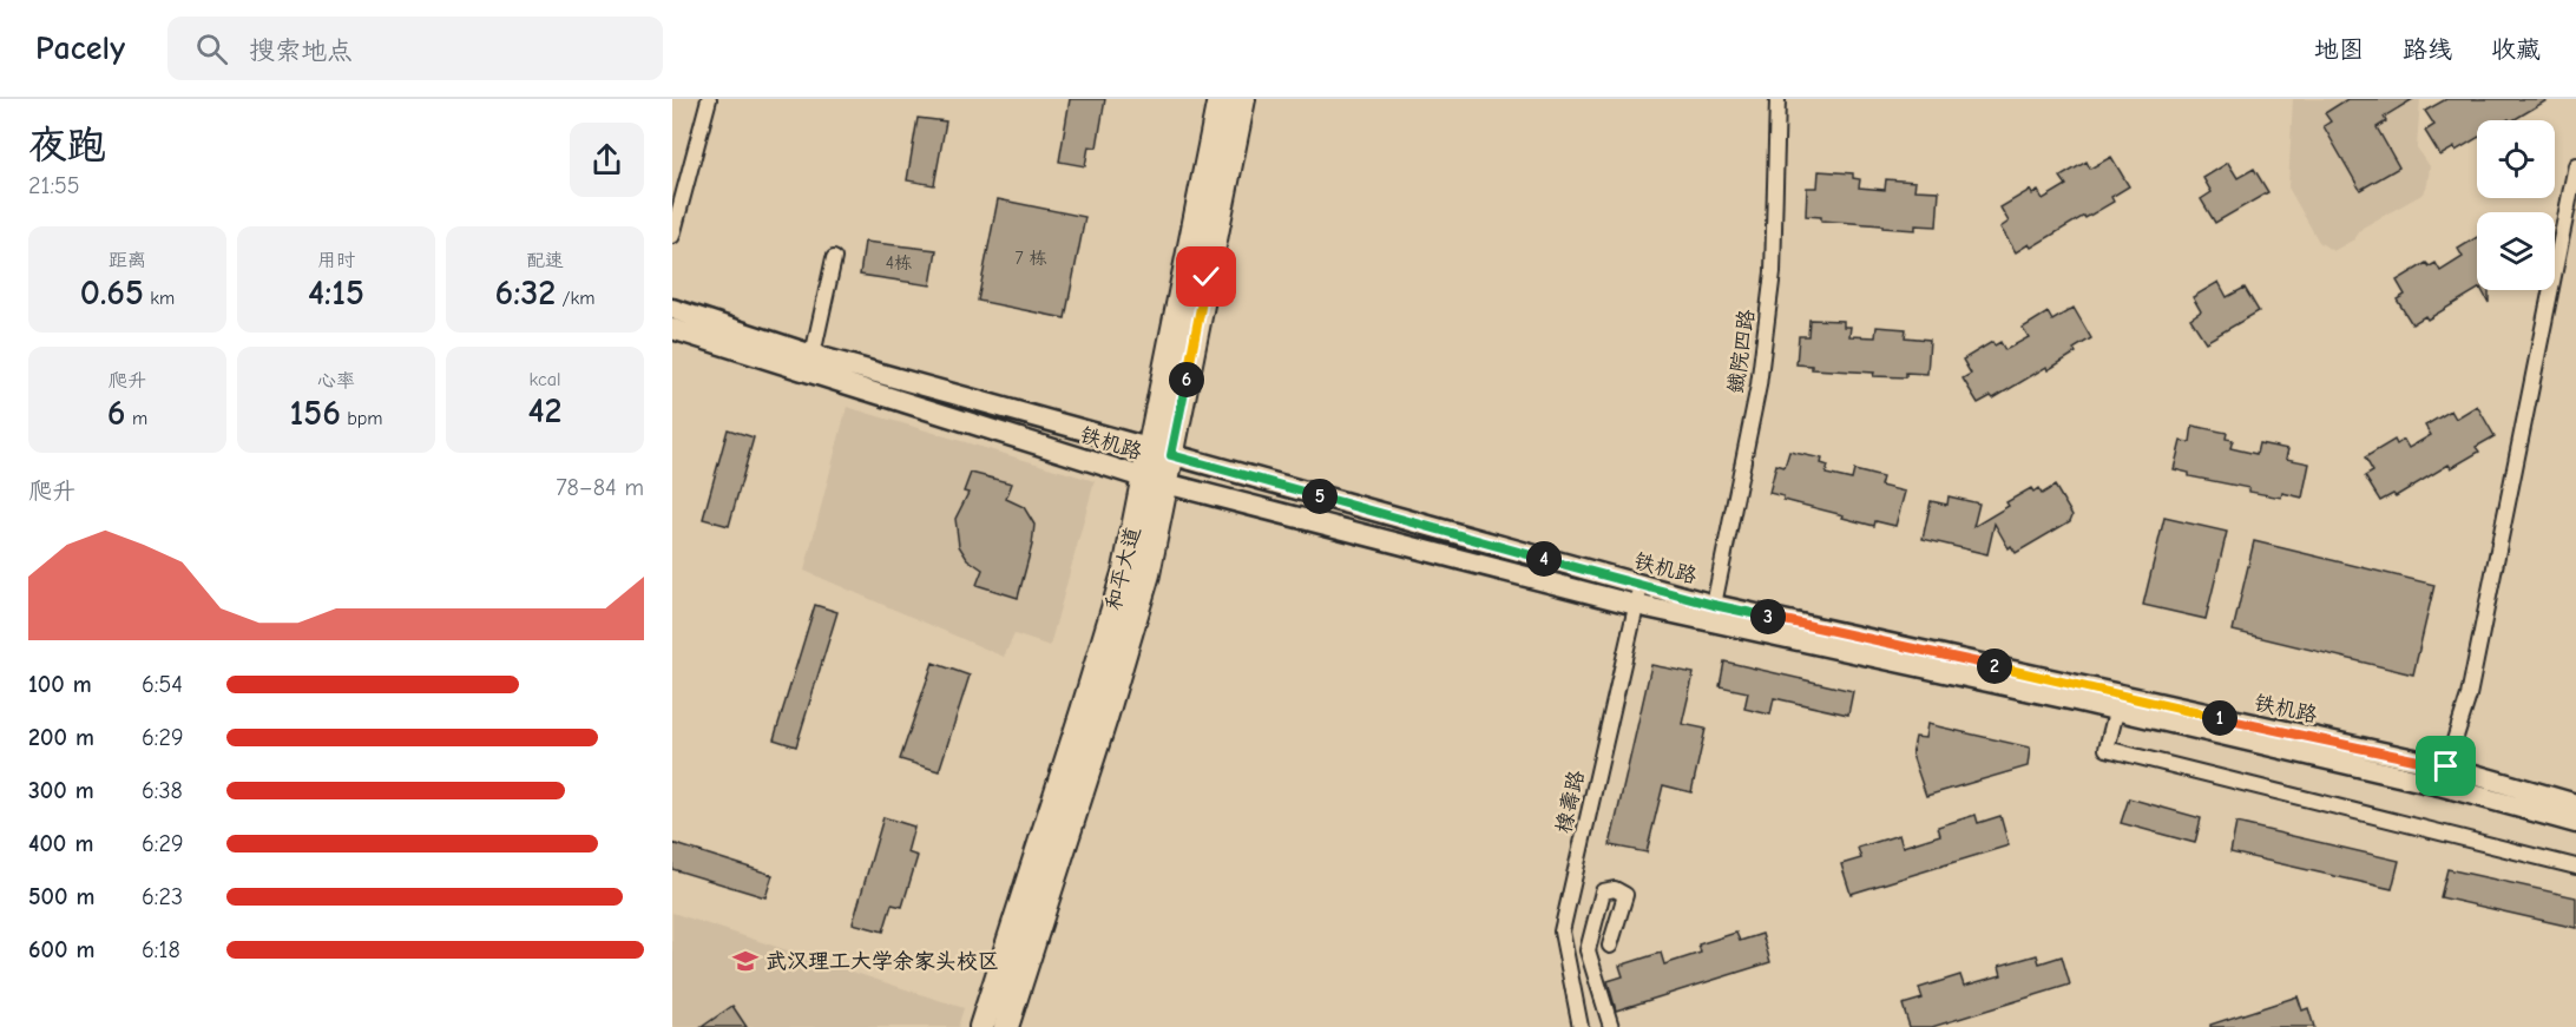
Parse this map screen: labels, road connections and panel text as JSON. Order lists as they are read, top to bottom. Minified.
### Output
{"streets":{"main road":["铁机路","和平大道"],"street":["鐵院四路","橡壽路"]},"crossings":[["鐵院四路","铁机路"],["铁机路","和平大道"],["铁机路","橡壽路"]],"places":{"school or university":["武汉理工大学余家头校区"]},"house_numbers":["7 栋","4栋"],"page":{"header":"Pacely","search":"搜索地点","nav":["地图","路线","收藏"],"heading":["夜跑","21:55"],"stats":[["距离","0.65 km"],["用时","4:15"],["配速","6:32 /km"],["爬升","6 m"],["心率","156 bpm"],["kcal","42"]],"pins":["6","5","4","3","2","1"],"chart":["爬升","78–84 m"],"list":[{"name":"100 m","note":"6:54"},{"name":"200 m","note":"6:29"},{"name":"300 m","note":"6:38"},{"name":"400 m","note":"6:29"},{"name":"500 m","note":"6:23"},{"name":"600 m","note":"6:18"}]}}
